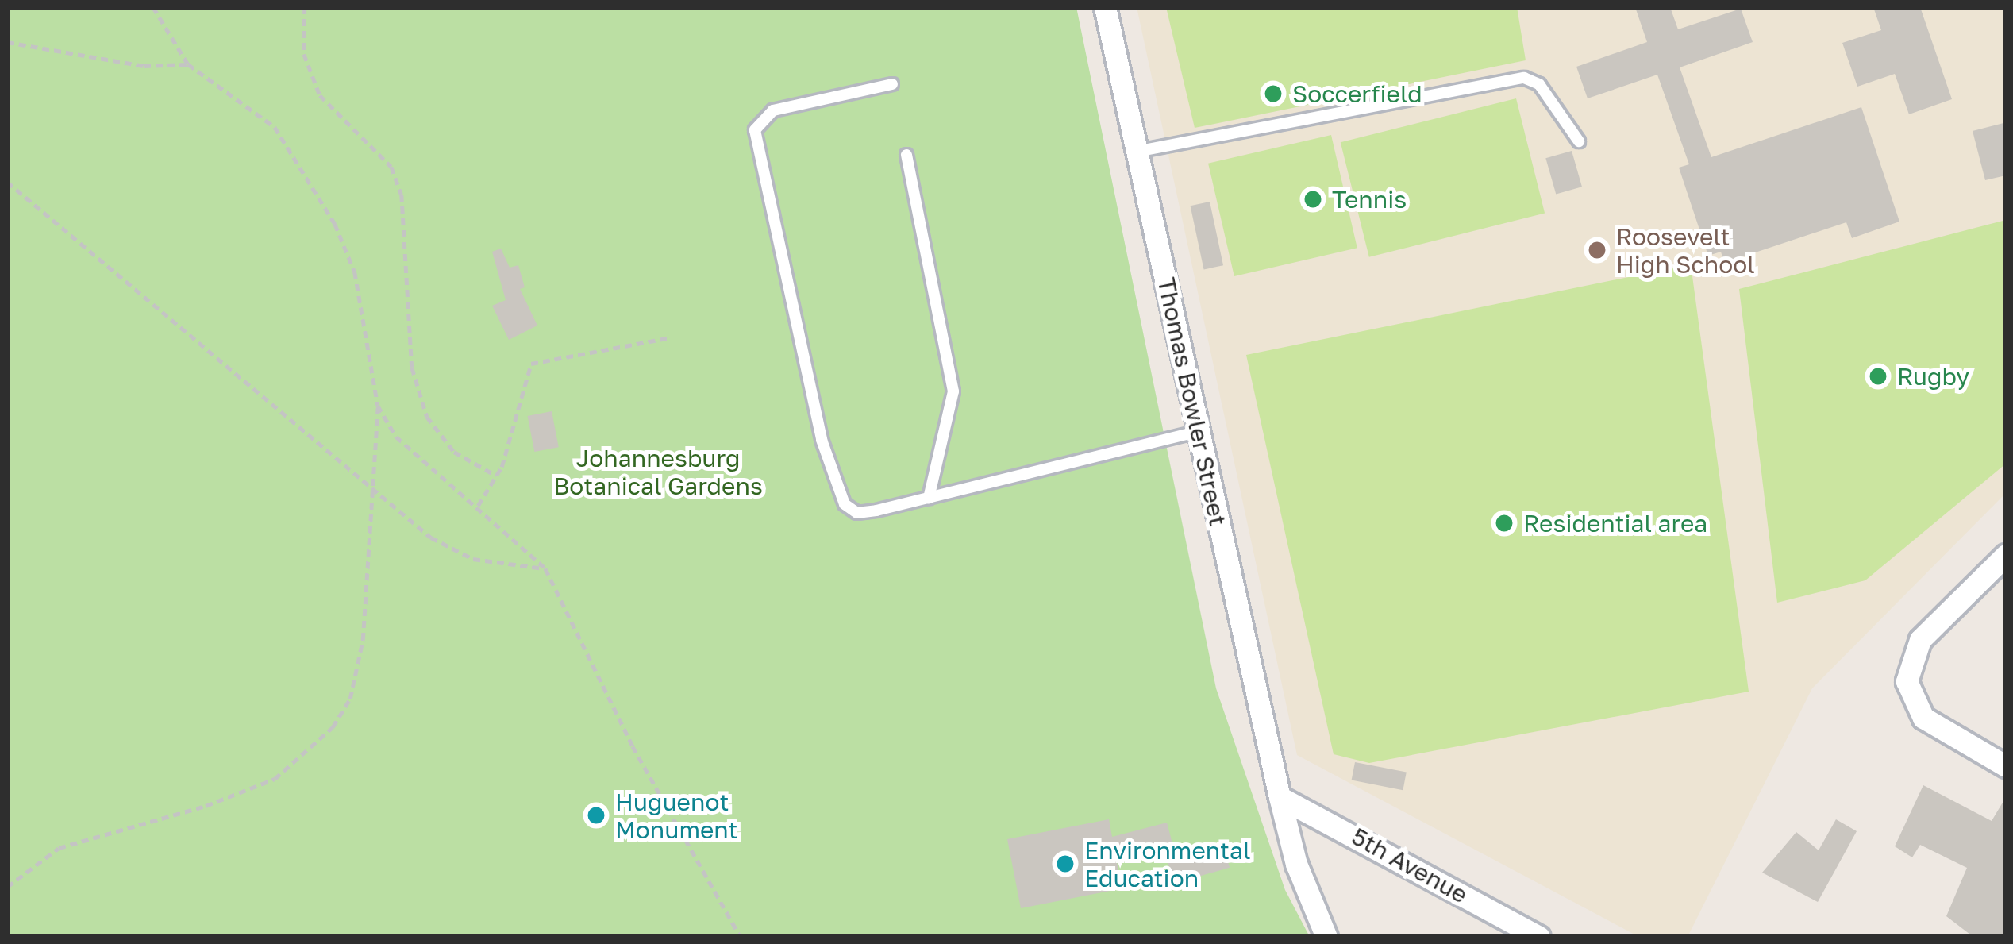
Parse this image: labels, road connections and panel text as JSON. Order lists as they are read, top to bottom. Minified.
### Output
{"streets":{"street":["Thomas Bowler Street","5th Avenue"]},"crossings":[["Thomas Bowler Street","5th Avenue"]],"parks":["Johannesburg Botanical Gardens"],"places":["Soccerfield","Tennis","Roosevelt High School","Rugby","Residential area","Huguenot Monument","Environmental Education"]}
